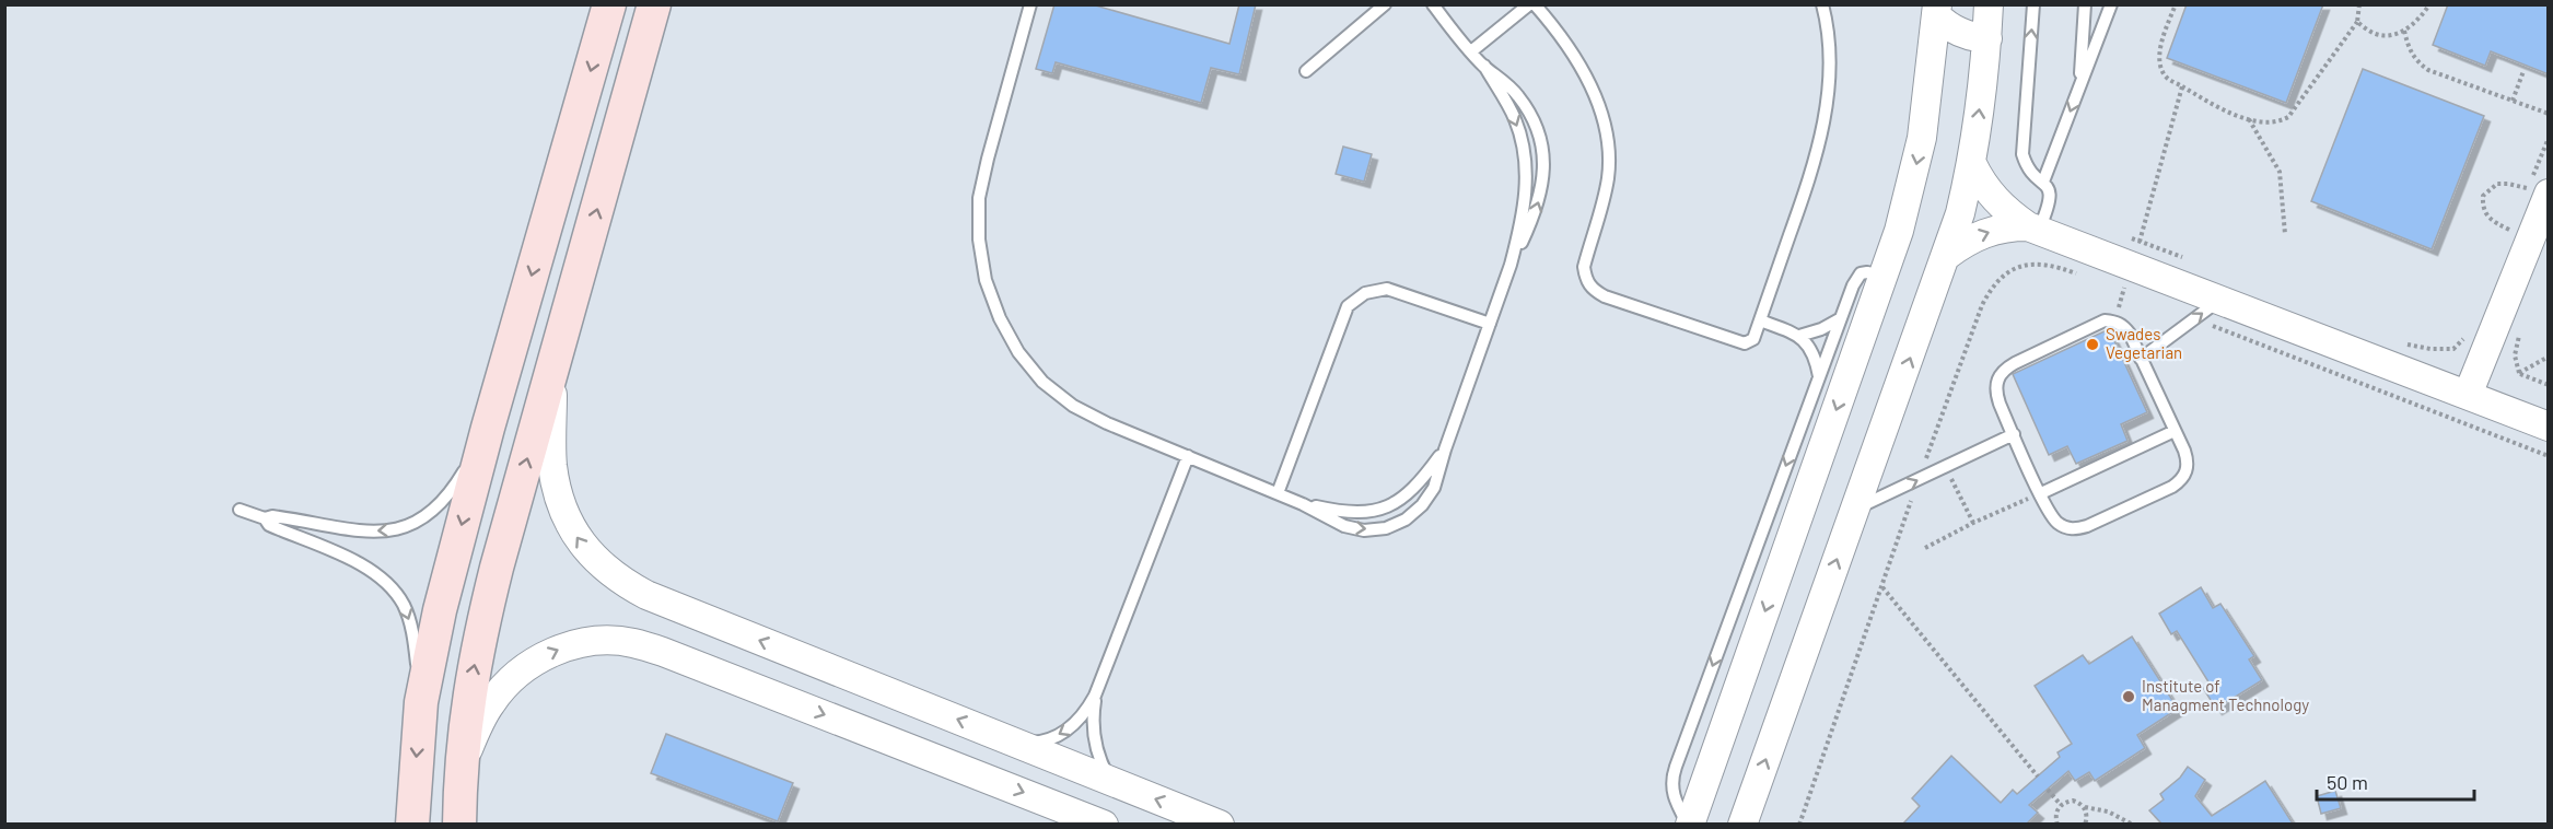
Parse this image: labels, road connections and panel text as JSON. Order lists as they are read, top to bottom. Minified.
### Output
{"places":["Swades Vegetarian","Institute of Managment Technology"],"scale_bar":"50 m"}
